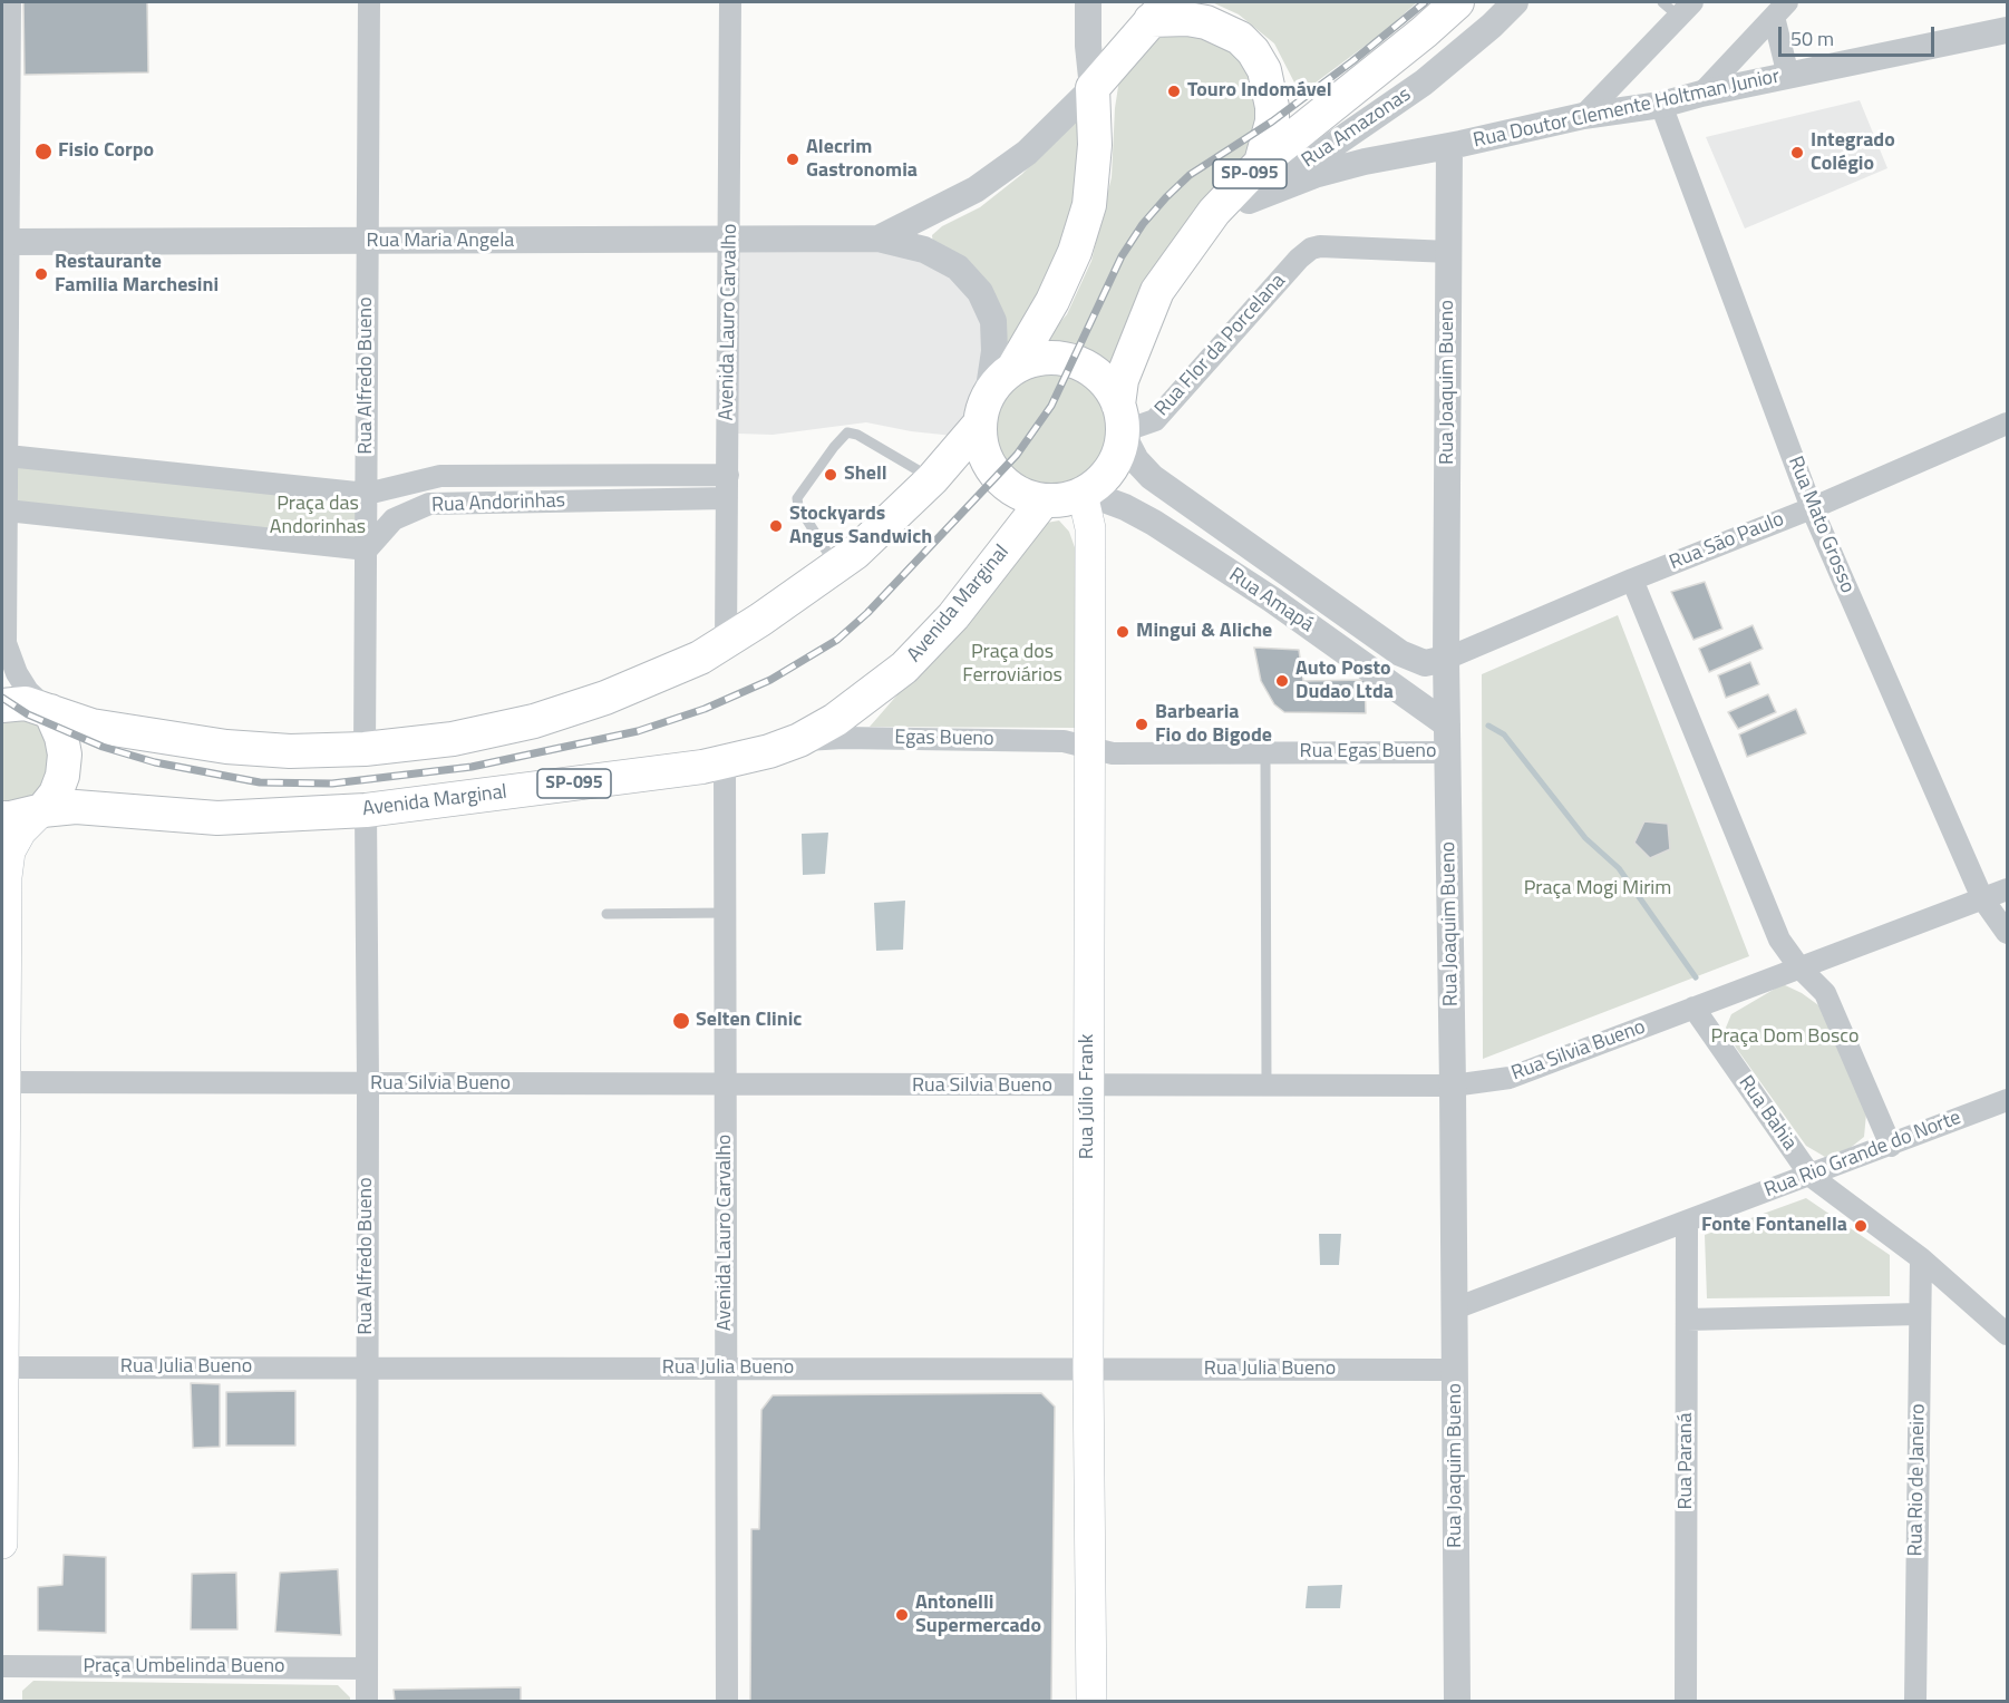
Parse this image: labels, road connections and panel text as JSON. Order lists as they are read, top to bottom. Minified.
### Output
{"streets":{"main road":["SP-095","Avenida Marginal","Rua Júlio Frank"],"street":["Rua Doutor Clemente Holtman Junior","Rua Amazonas","Rua Maria Angela","Avenida Lauro Carvalho","Rua Flor da Porcelana","Rua Alfredo Bueno","Rua Joaquim Bueno","Rua Andorinhas","Rua Mato Grosso","Rua São Paulo","Rua Amapá","Egas Bueno","Rua Egas Bueno","Rua Silvia Bueno","Rua Bahia","Rua Rio Grande do Norte","Rua Julia Bueno","Rua Paraná","Rua Rio de Janeiro","Praça Umbelinda Bueno"]},"crossings":[["Rua Doutor Clemente Holtman Junior","Rua Amazonas"],["Rua Doutor Clemente Holtman Junior","Rua Joaquim Bueno"],["Rua Doutor Clemente Holtman Junior","Rua Mato Grosso"],["Rua Amazonas","SP-095"],["SP-095","Rua Maria Angela"],["SP-095","Rua Flor da Porcelana"],["SP-095","Rua Amapá"],["SP-095","Avenida Marginal"],["SP-095","Rua Júlio Frank"],["Rua Maria Angela","Avenida Lauro Carvalho"],["Rua Maria Angela","Rua Flor da Porcelana"],["Rua Maria Angela","Rua Alfredo Bueno"],["Rua Maria Angela","Rua Amapá"],["Rua Maria Angela","Avenida Marginal"],["Rua Maria Angela","Rua Júlio Frank"],["Avenida Lauro Carvalho","Rua Andorinhas"],["Avenida Lauro Carvalho","Avenida Marginal"],["Avenida Lauro Carvalho","Rua Silvia Bueno"],["Avenida Lauro Carvalho","Rua Julia Bueno"],["Rua Flor da Porcelana","Rua Joaquim Bueno"],["Rua Flor da Porcelana","Rua Amapá"],["Rua Flor da Porcelana","Avenida Marginal"],["Rua Flor da Porcelana","Rua Júlio Frank"],["Rua Alfredo Bueno","Rua Andorinhas"],["Rua Alfredo Bueno","Avenida Marginal"],["Rua Alfredo Bueno","Rua Silvia Bueno"],["Rua Alfredo Bueno","Rua Julia Bueno"],["Rua Alfredo Bueno","Praça Umbelinda Bueno"],["Rua Joaquim Bueno","Rua São Paulo"],["Rua Joaquim Bueno","Rua Amapá"],["Rua Joaquim Bueno","Rua Egas Bueno"],["Rua Joaquim Bueno","Rua Silvia Bueno"],["Rua Joaquim Bueno","Rua Rio Grande do Norte"],["Rua Joaquim Bueno","Rua Julia Bueno"],["Rua Mato Grosso","Rua São Paulo"],["Rua Mato Grosso","Rua Silvia Bueno"],["Rua São Paulo","Rua Amapá"],["Rua Amapá","Avenida Marginal"],["Rua Amapá","Rua Júlio Frank"],["Avenida Marginal","Egas Bueno"],["Avenida Marginal","Rua Júlio Frank"],["Egas Bueno","Rua Egas Bueno"],["Egas Bueno","Rua Júlio Frank"],["Rua Egas Bueno","Rua Júlio Frank"],["Rua Silvia Bueno","Rua Júlio Frank"],["Rua Silvia Bueno","Rua Bahia"],["Rua Júlio Frank","Rua Julia Bueno"],["Rua Bahia","Rua Rio Grande do Norte"],["Rua Bahia","Rua Rio de Janeiro"],["Rua Rio Grande do Norte","Rua Paraná"]],"parks":["Praça das Andorinhas","Praça dos Ferroviários","Praça Mogi Mirim","Praça Dom Bosco"],"places":["Touro Indomável","Fisio Corpo","Integrado Colégio","Alecrim Gastronomia","Restaurante Familia Marchesini","Shell","Stockyards Angus Sandwich","Mingui & Aliche","Auto Posto Dudao Ltda","Barbearia Fio do Bigode","Selten Clinic","Fonte Fontanella","Antonelli Supermercado"],"scale_bar":"50 m"}
